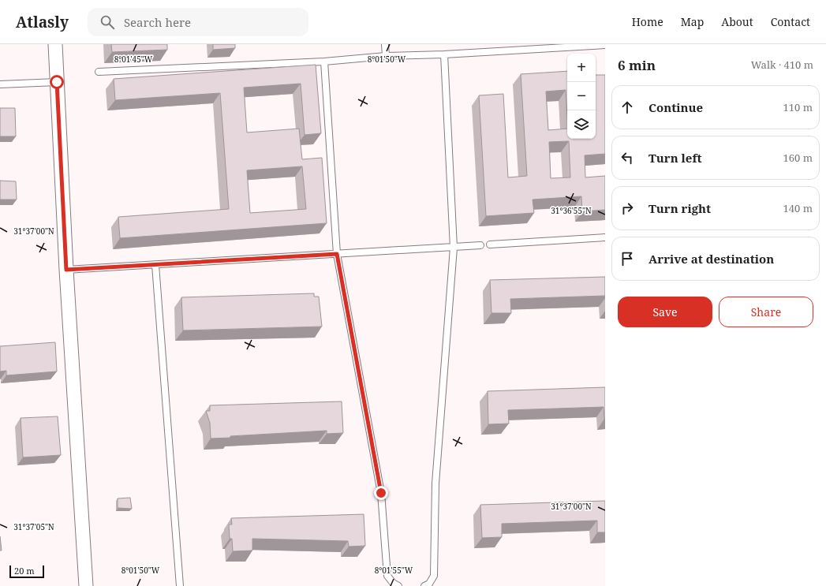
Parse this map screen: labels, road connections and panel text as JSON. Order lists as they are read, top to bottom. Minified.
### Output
{"scale_bar":"20 m","page":{"header":"Atlasly","search":"Search here","nav":["Home","Map","About","Contact"],"heading":["6 min","Walk · 410 m"],"map_buttons":["+","−"],"list":[["Continue","110 m"],["Turn left","160 m"],["Turn right","140 m"],"Arrive at destination"],"buttons":["Save","Share"],"scale":"20 m"},"coordinates":["8°01'45\"W","8°01'50\"W","31°36'55\"N","31°37'00\"N","31°37'05\"N","8°01'55\"W"]}
